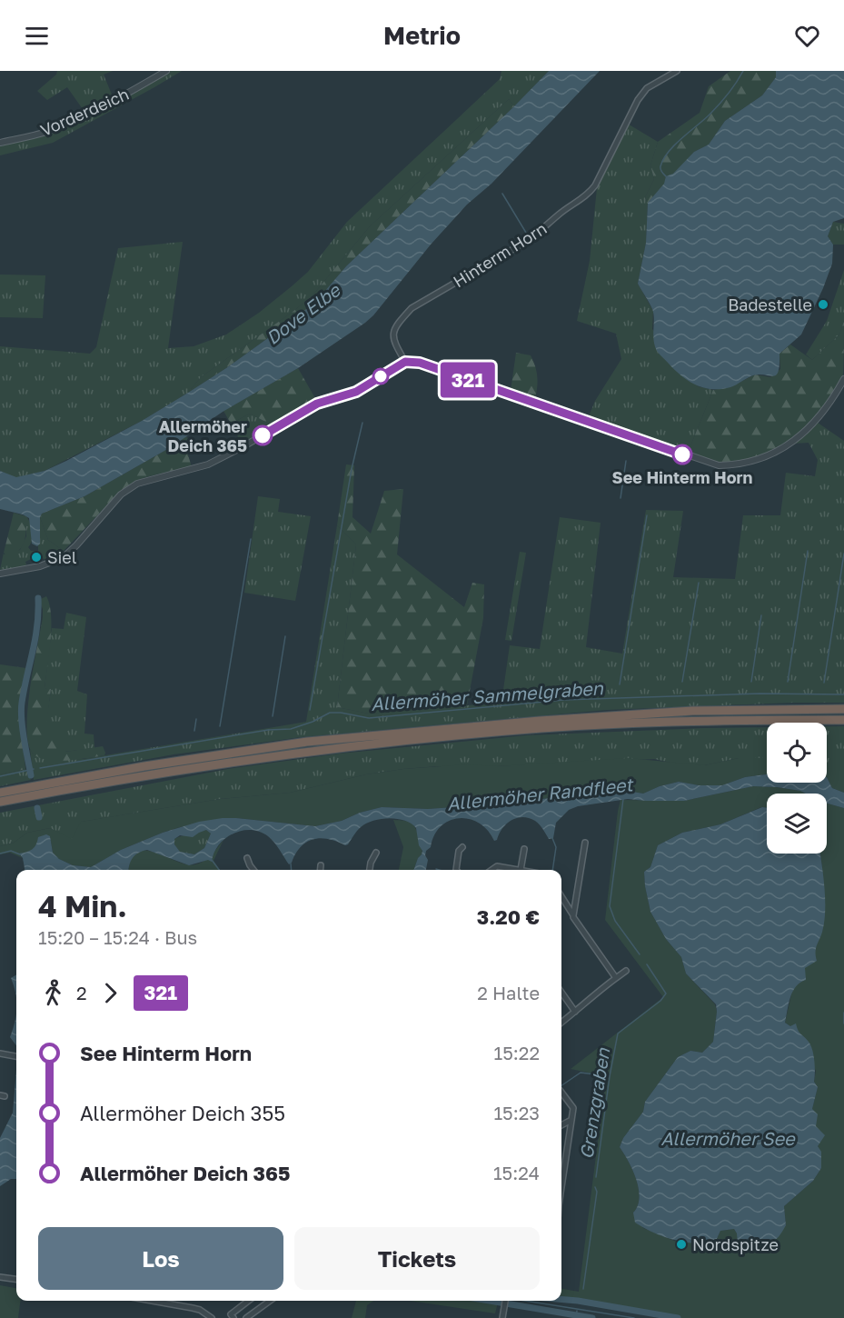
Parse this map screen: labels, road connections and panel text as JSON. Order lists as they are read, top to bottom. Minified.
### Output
{"streets":{"street":["Vorderdeich","Hinterm Horn"]},"water":["Dove Elbe","Allermöher Sammelgraben","Allermöher Randfleet","Grenzgraben","Allermöher See"],"places":["Badestelle","Allermöher Deich 365","See Hinterm Horn","Siel","Nordspitze"],"lines":["bus line 321"],"page":{"header":"Metrio","on_map":"321","heading":["4 Min.","15:20 – 15:24 · Bus","3.20 €"],"legs":["2","321","2 Halte"],"list":[{"name":"See Hinterm Horn","value":"15:22"},{"name":"Allermöher Deich 355","value":"15:23"},{"name":"Allermöher Deich 365","value":"15:24"}],"buttons":["Los","Tickets"]}}
